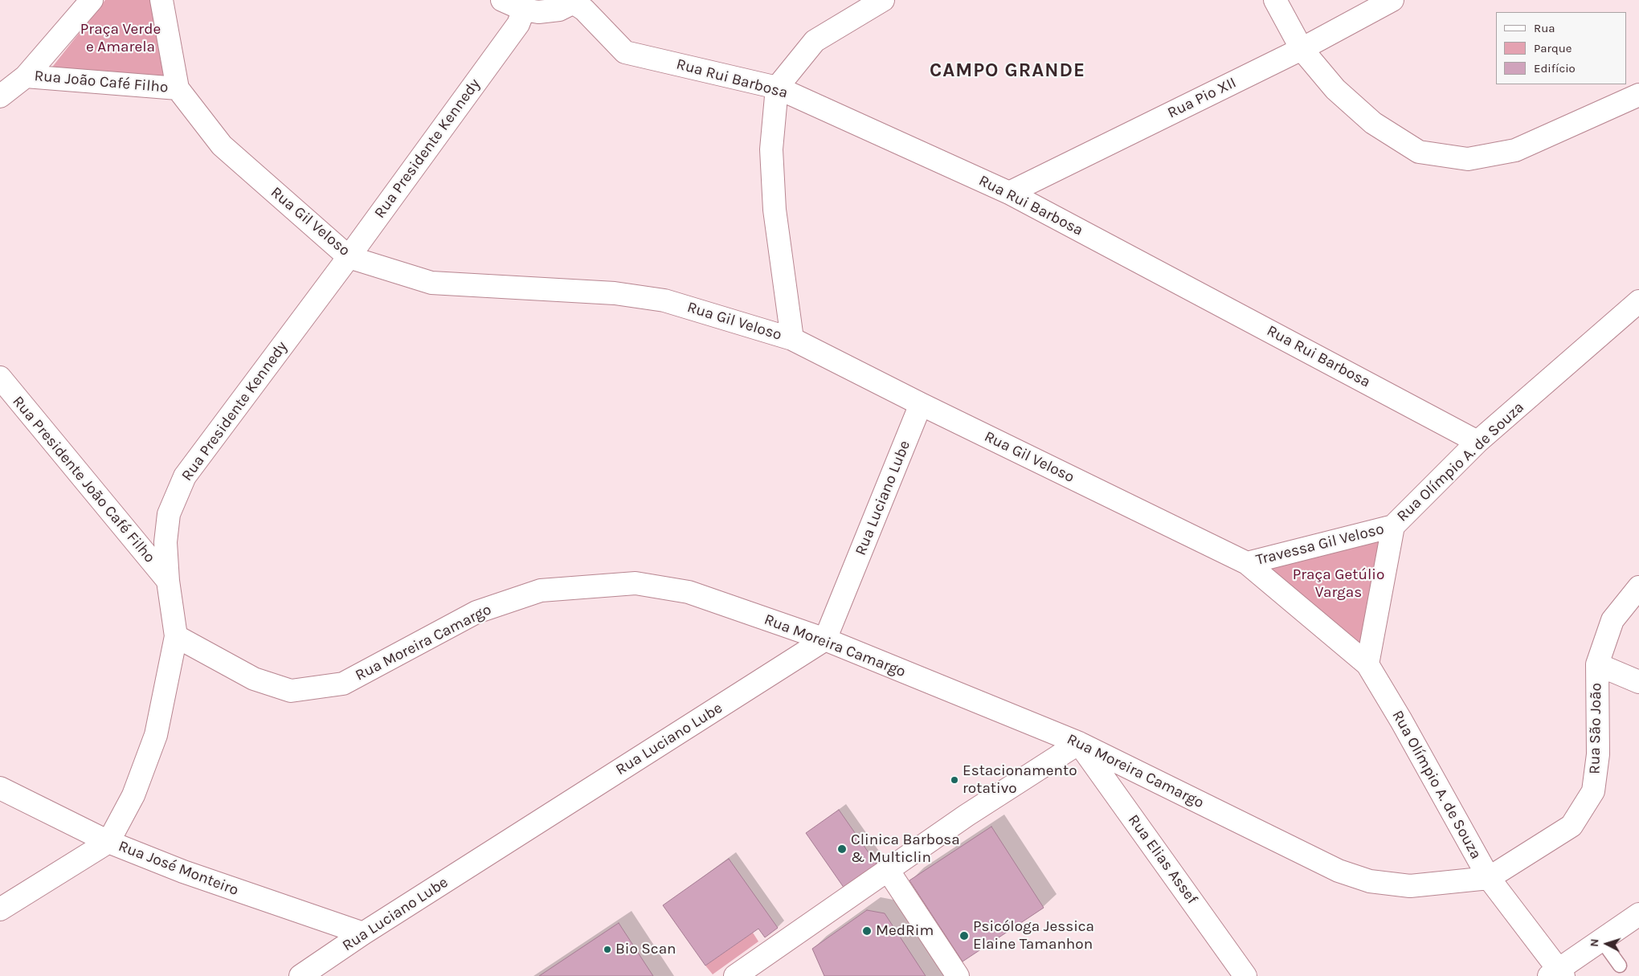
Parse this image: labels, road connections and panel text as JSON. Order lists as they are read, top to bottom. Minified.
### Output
{"streets":{"street":["Rua Rui Barbosa","Rua João Café Filho","Rua Pio XII","Rua Presidente Kennedy","Rua Gil Veloso","Rua Olímpio A. de Souza","Rua Presidente João Café Filho","Rua Luciano Lube","Travessa Gil Veloso","Rua Moreira Camargo","Rua São João","Rua Elias Assef","Rua José Monteiro"]},"crossings":[["Rua Rui Barbosa","Rua Pio XII"],["Rua Rui Barbosa","Rua Olímpio A. de Souza"],["Rua João Café Filho","Rua Gil Veloso"],["Rua Presidente Kennedy","Rua Gil Veloso"],["Rua Presidente Kennedy","Rua Presidente João Café Filho"],["Rua Presidente Kennedy","Rua Moreira Camargo"],["Rua Presidente Kennedy","Rua José Monteiro"],["Rua Gil Veloso","Rua Olímpio A. de Souza"],["Rua Gil Veloso","Rua Luciano Lube"],["Rua Gil Veloso","Travessa Gil Veloso"],["Rua Olímpio A. de Souza","Travessa Gil Veloso"],["Rua Olímpio A. de Souza","Rua Moreira Camargo"],["Rua Olímpio A. de Souza","Rua São João"],["Rua Luciano Lube","Rua Moreira Camargo"],["Rua Luciano Lube","Rua José Monteiro"],["Rua Moreira Camargo","Rua São João"],["Rua Moreira Camargo","Rua Elias Assef"]],"districts":["CAMPO GRANDE"],"parks":["Praça Verde e Amarela","Praça Getúlio Vargas"],"places":["Estacionamento rotativo","Clinica Barbosa & Multiclin","MedRim","Psicóloga Jessica Elaine Tamanhon","Bio Scan"],"legend":["Rua","Parque","Edifício"],"north":"left"}
